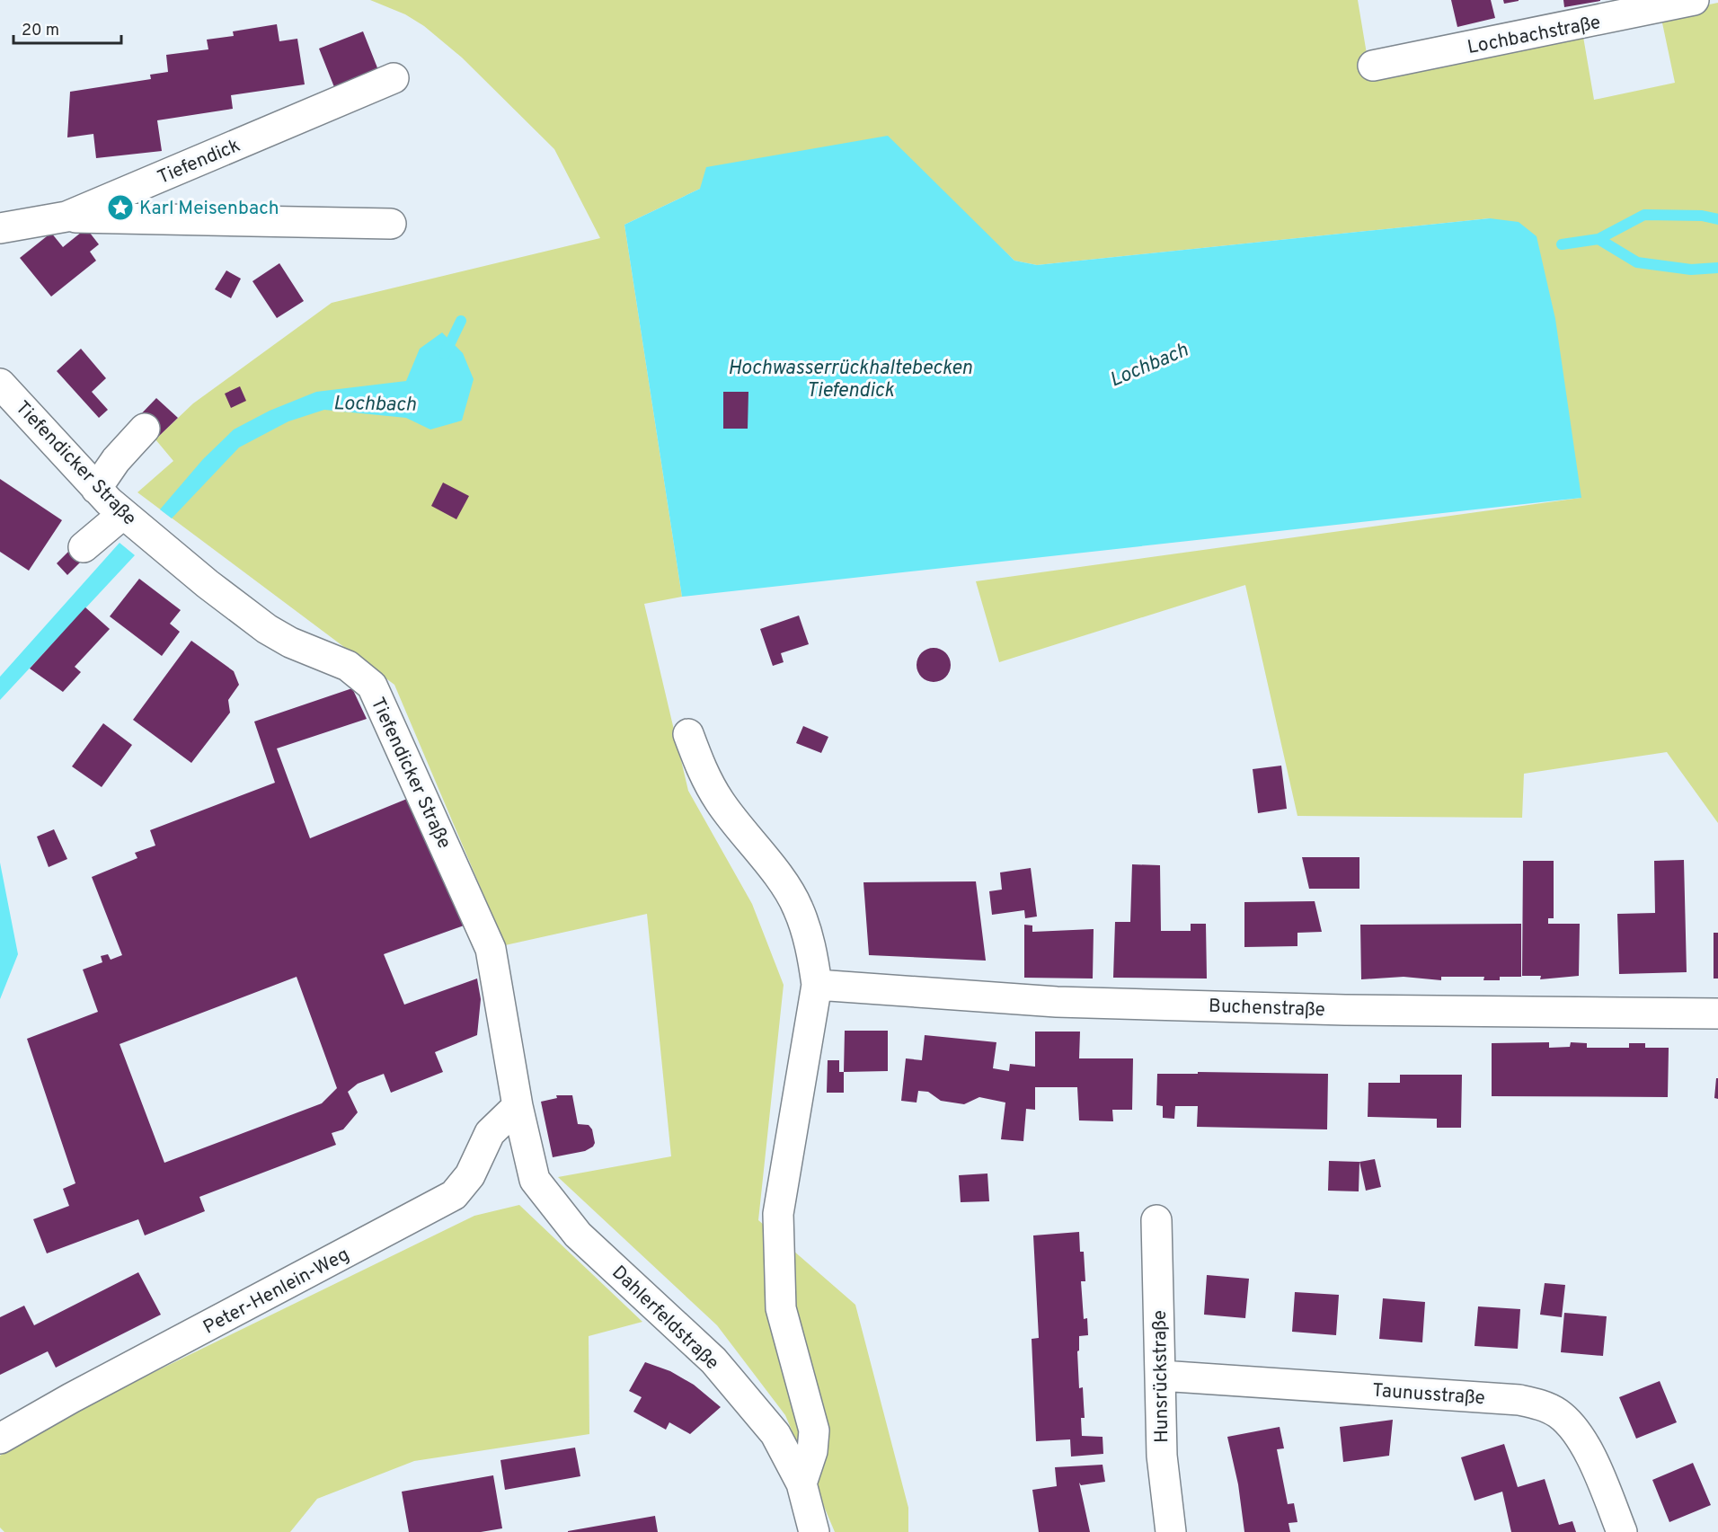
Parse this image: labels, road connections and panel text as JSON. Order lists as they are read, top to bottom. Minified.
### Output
{"streets":{"street":["Lochbachstraße","Tiefendick","Tiefendicker Straße","Buchenstraße","Peter-Henlein-Weg","Dahlerfeldstraße","Hunsrückstraße","Taunusstraße"]},"crossings":[["Tiefendicker Straße","Peter-Henlein-Weg"],["Tiefendicker Straße","Dahlerfeldstraße"],["Peter-Henlein-Weg","Dahlerfeldstraße"],["Hunsrückstraße","Taunusstraße"]],"water":["Lochbach","Hochwasserrückhaltebecken Tiefendick"],"places":{"place":["Karl Meisenbach"]},"scale_bar":"20 m"}
